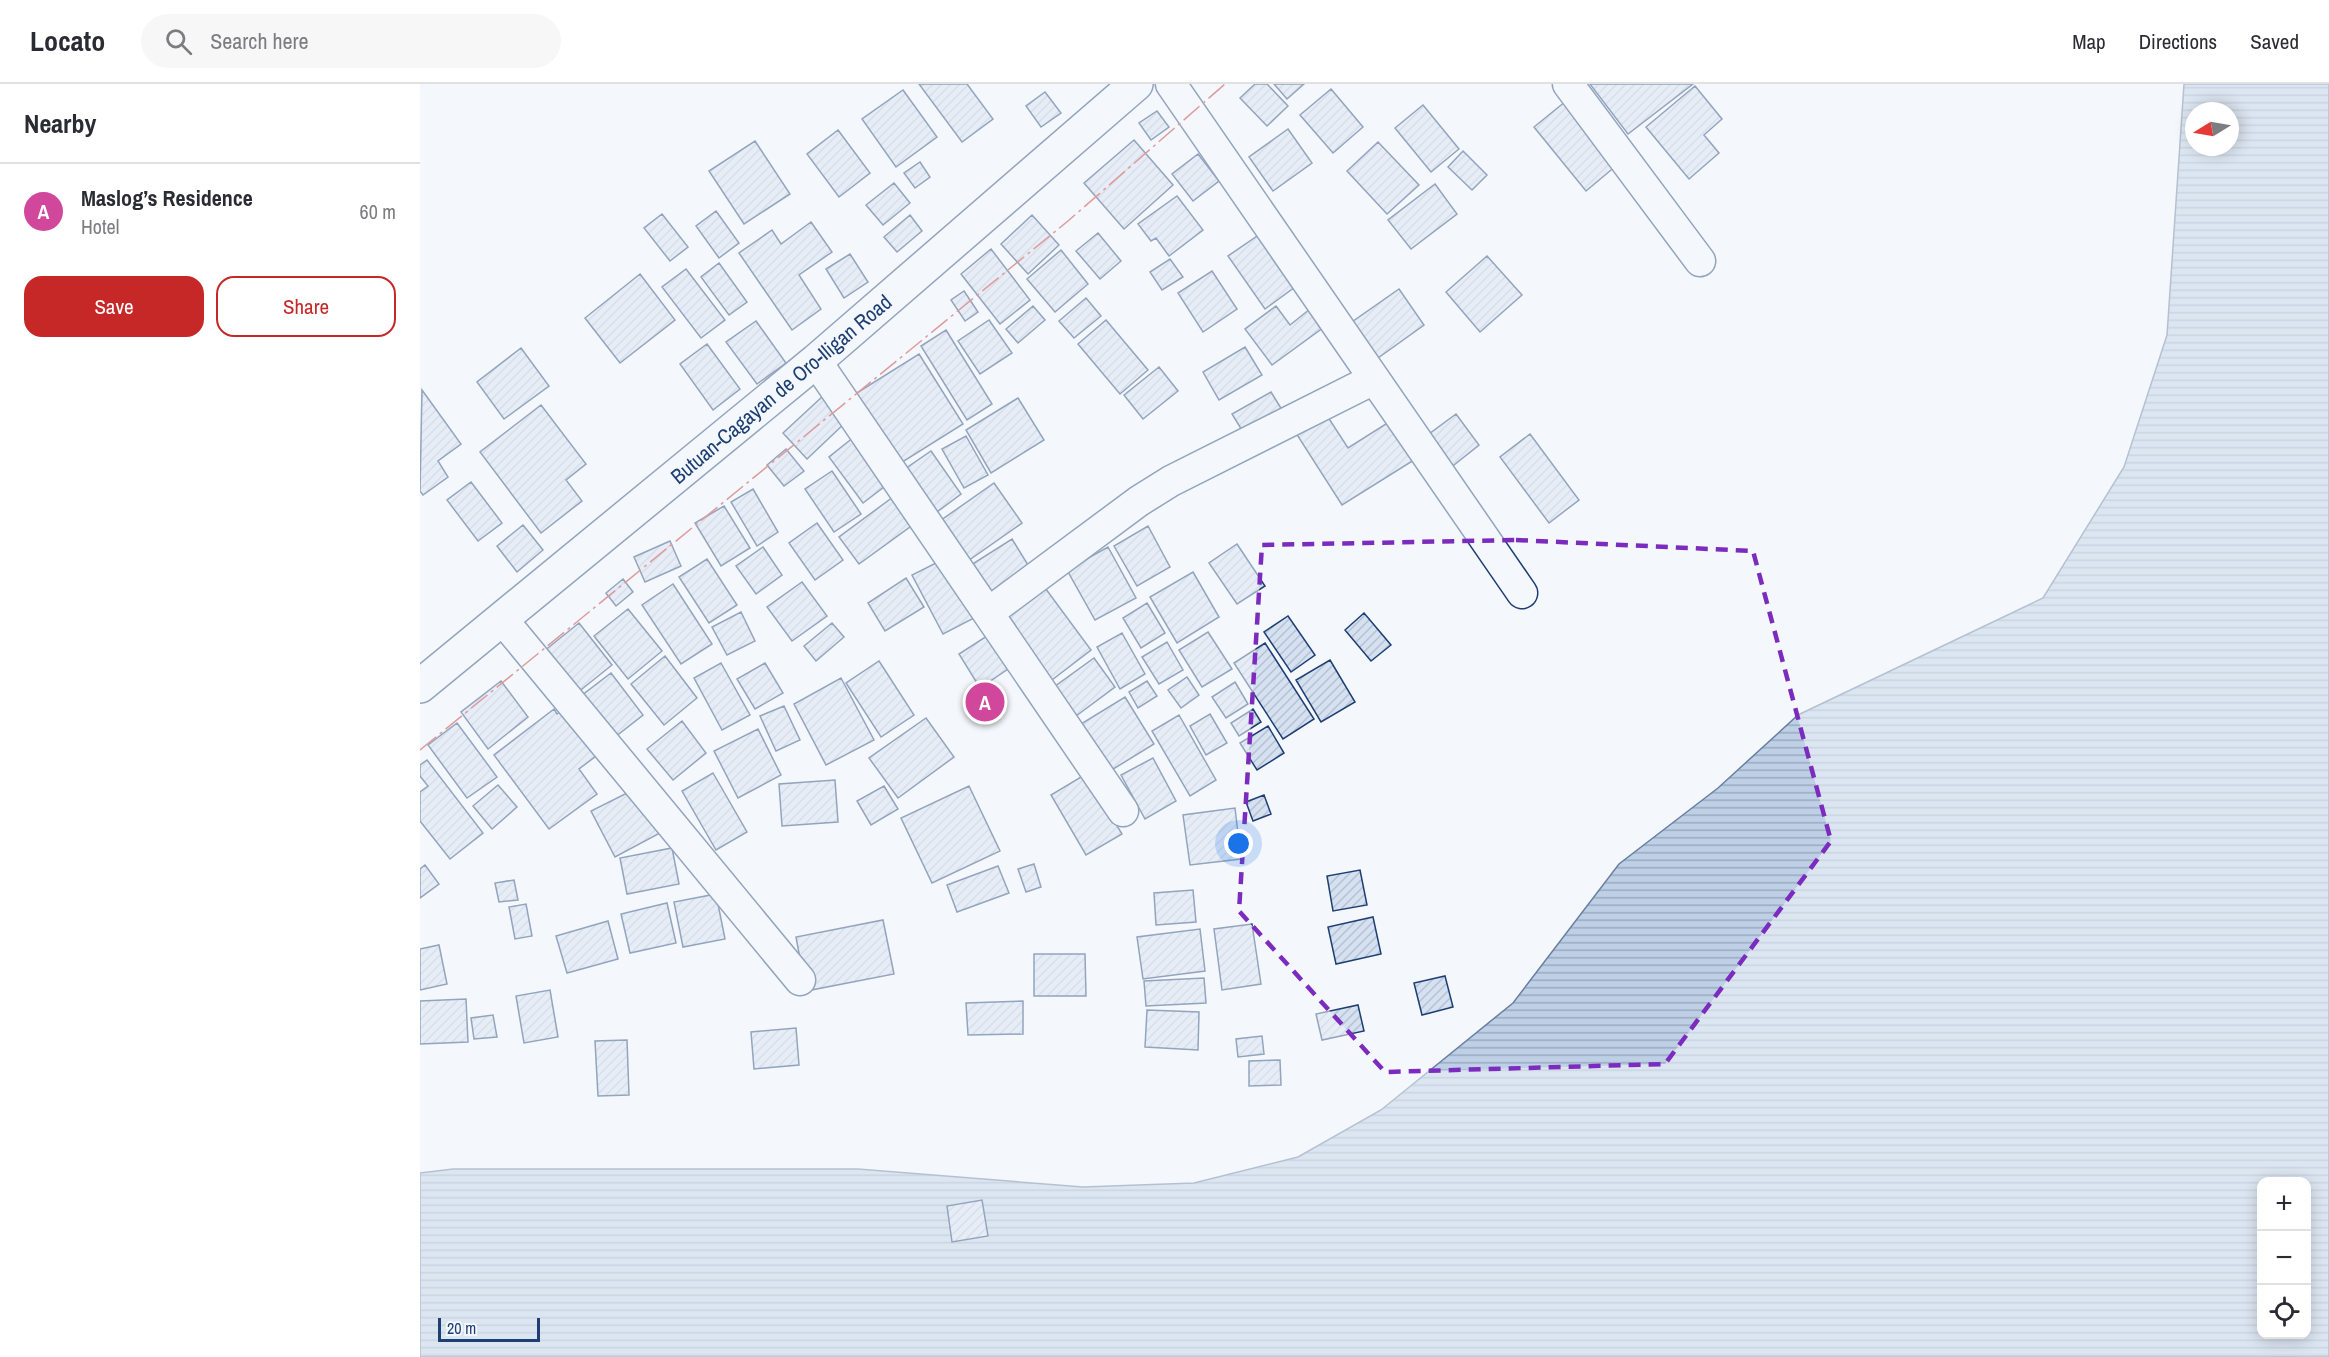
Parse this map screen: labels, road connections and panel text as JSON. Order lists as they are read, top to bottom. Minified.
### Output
{"streets":{"highway":["Butuan-Cagayan de Oro-Iligan Road"]},"scale_bar":"20 m","north":"left","page":{"header":"Locato","search":"Search here","nav":["Map","Directions","Saved"],"heading":"Nearby","list":[{"mark":"A","name":"Maslog’s Residence","note":"Hotel","value":"60 m"}],"buttons":["Save","Share"],"pins":"A","map_buttons":["+","−"],"scale":"20 m"}}
